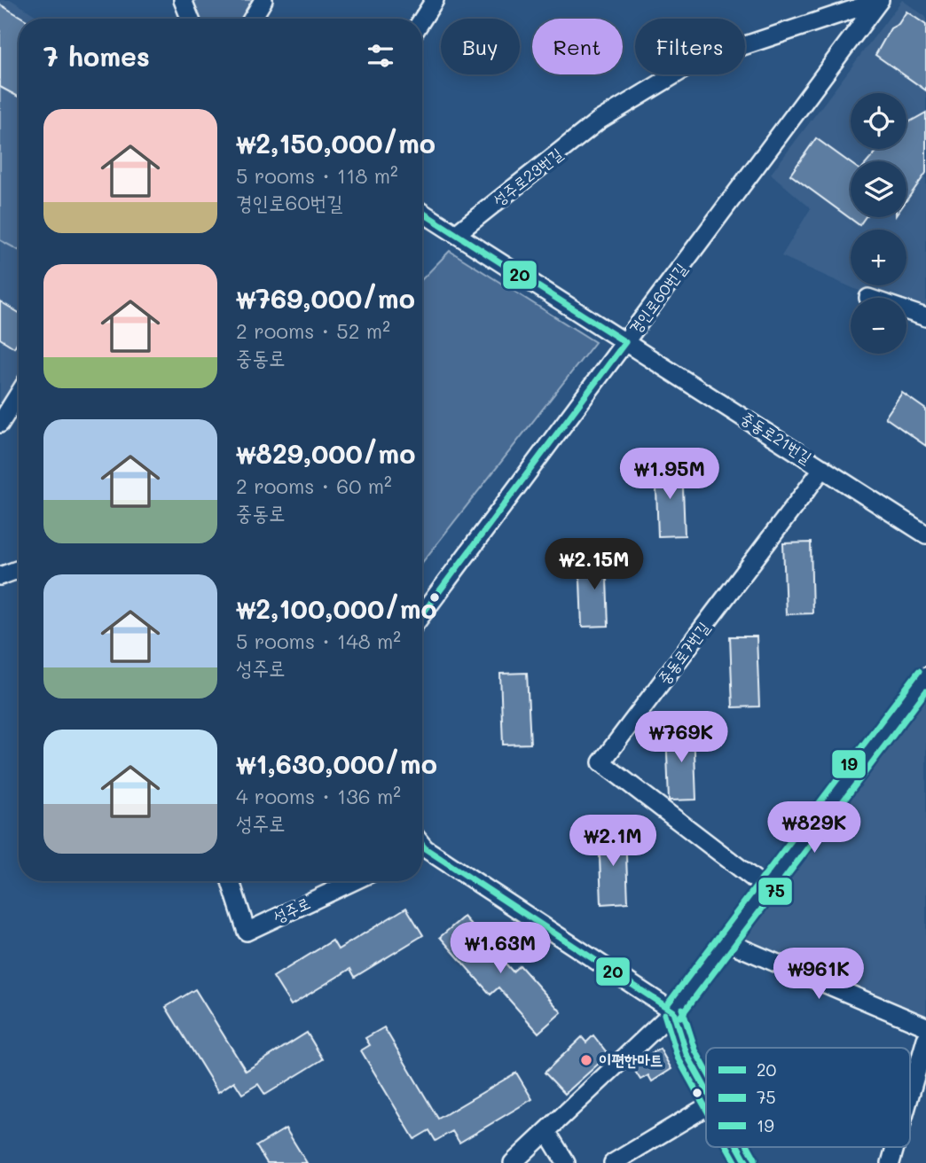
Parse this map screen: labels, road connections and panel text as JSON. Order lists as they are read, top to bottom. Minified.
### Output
{"streets":{"street":["성주로23번길","경인로60번길","중동로21번길","중동로7번길","성주로"]},"crossings":[["성주로23번길","경인로60번길"],["경인로60번길","중동로21번길"],["중동로21번길","중동로7번길"]],"places":["이편한마트"],"lines":["transit line 20","transit line 19","transit line 75"],"legend":["20","75","19"],"page":{"chip":["Buy","Rent","Filters"],"heading":"7 homes","map_buttons":["+","−"],"list":[{"name":"₩2,150,000/mo","note":"5 rooms · 118 m² · 경인로60번길"},{"name":"₩769,000/mo","note":"2 rooms · 52 m² · 중동로"},{"name":"₩829,000/mo","note":"2 rooms · 60 m² · 중동로"},{"name":"₩2,100,000/mo","note":"5 rooms · 148 m² · 성주로"},{"name":"₩1,630,000/mo","note":"4 rooms · 136 m² · 성주로"}],"price":["₩1.95M","₩2.15M","₩769K","₩829K","₩2.1M","₩1.63M","₩961K"]}}
